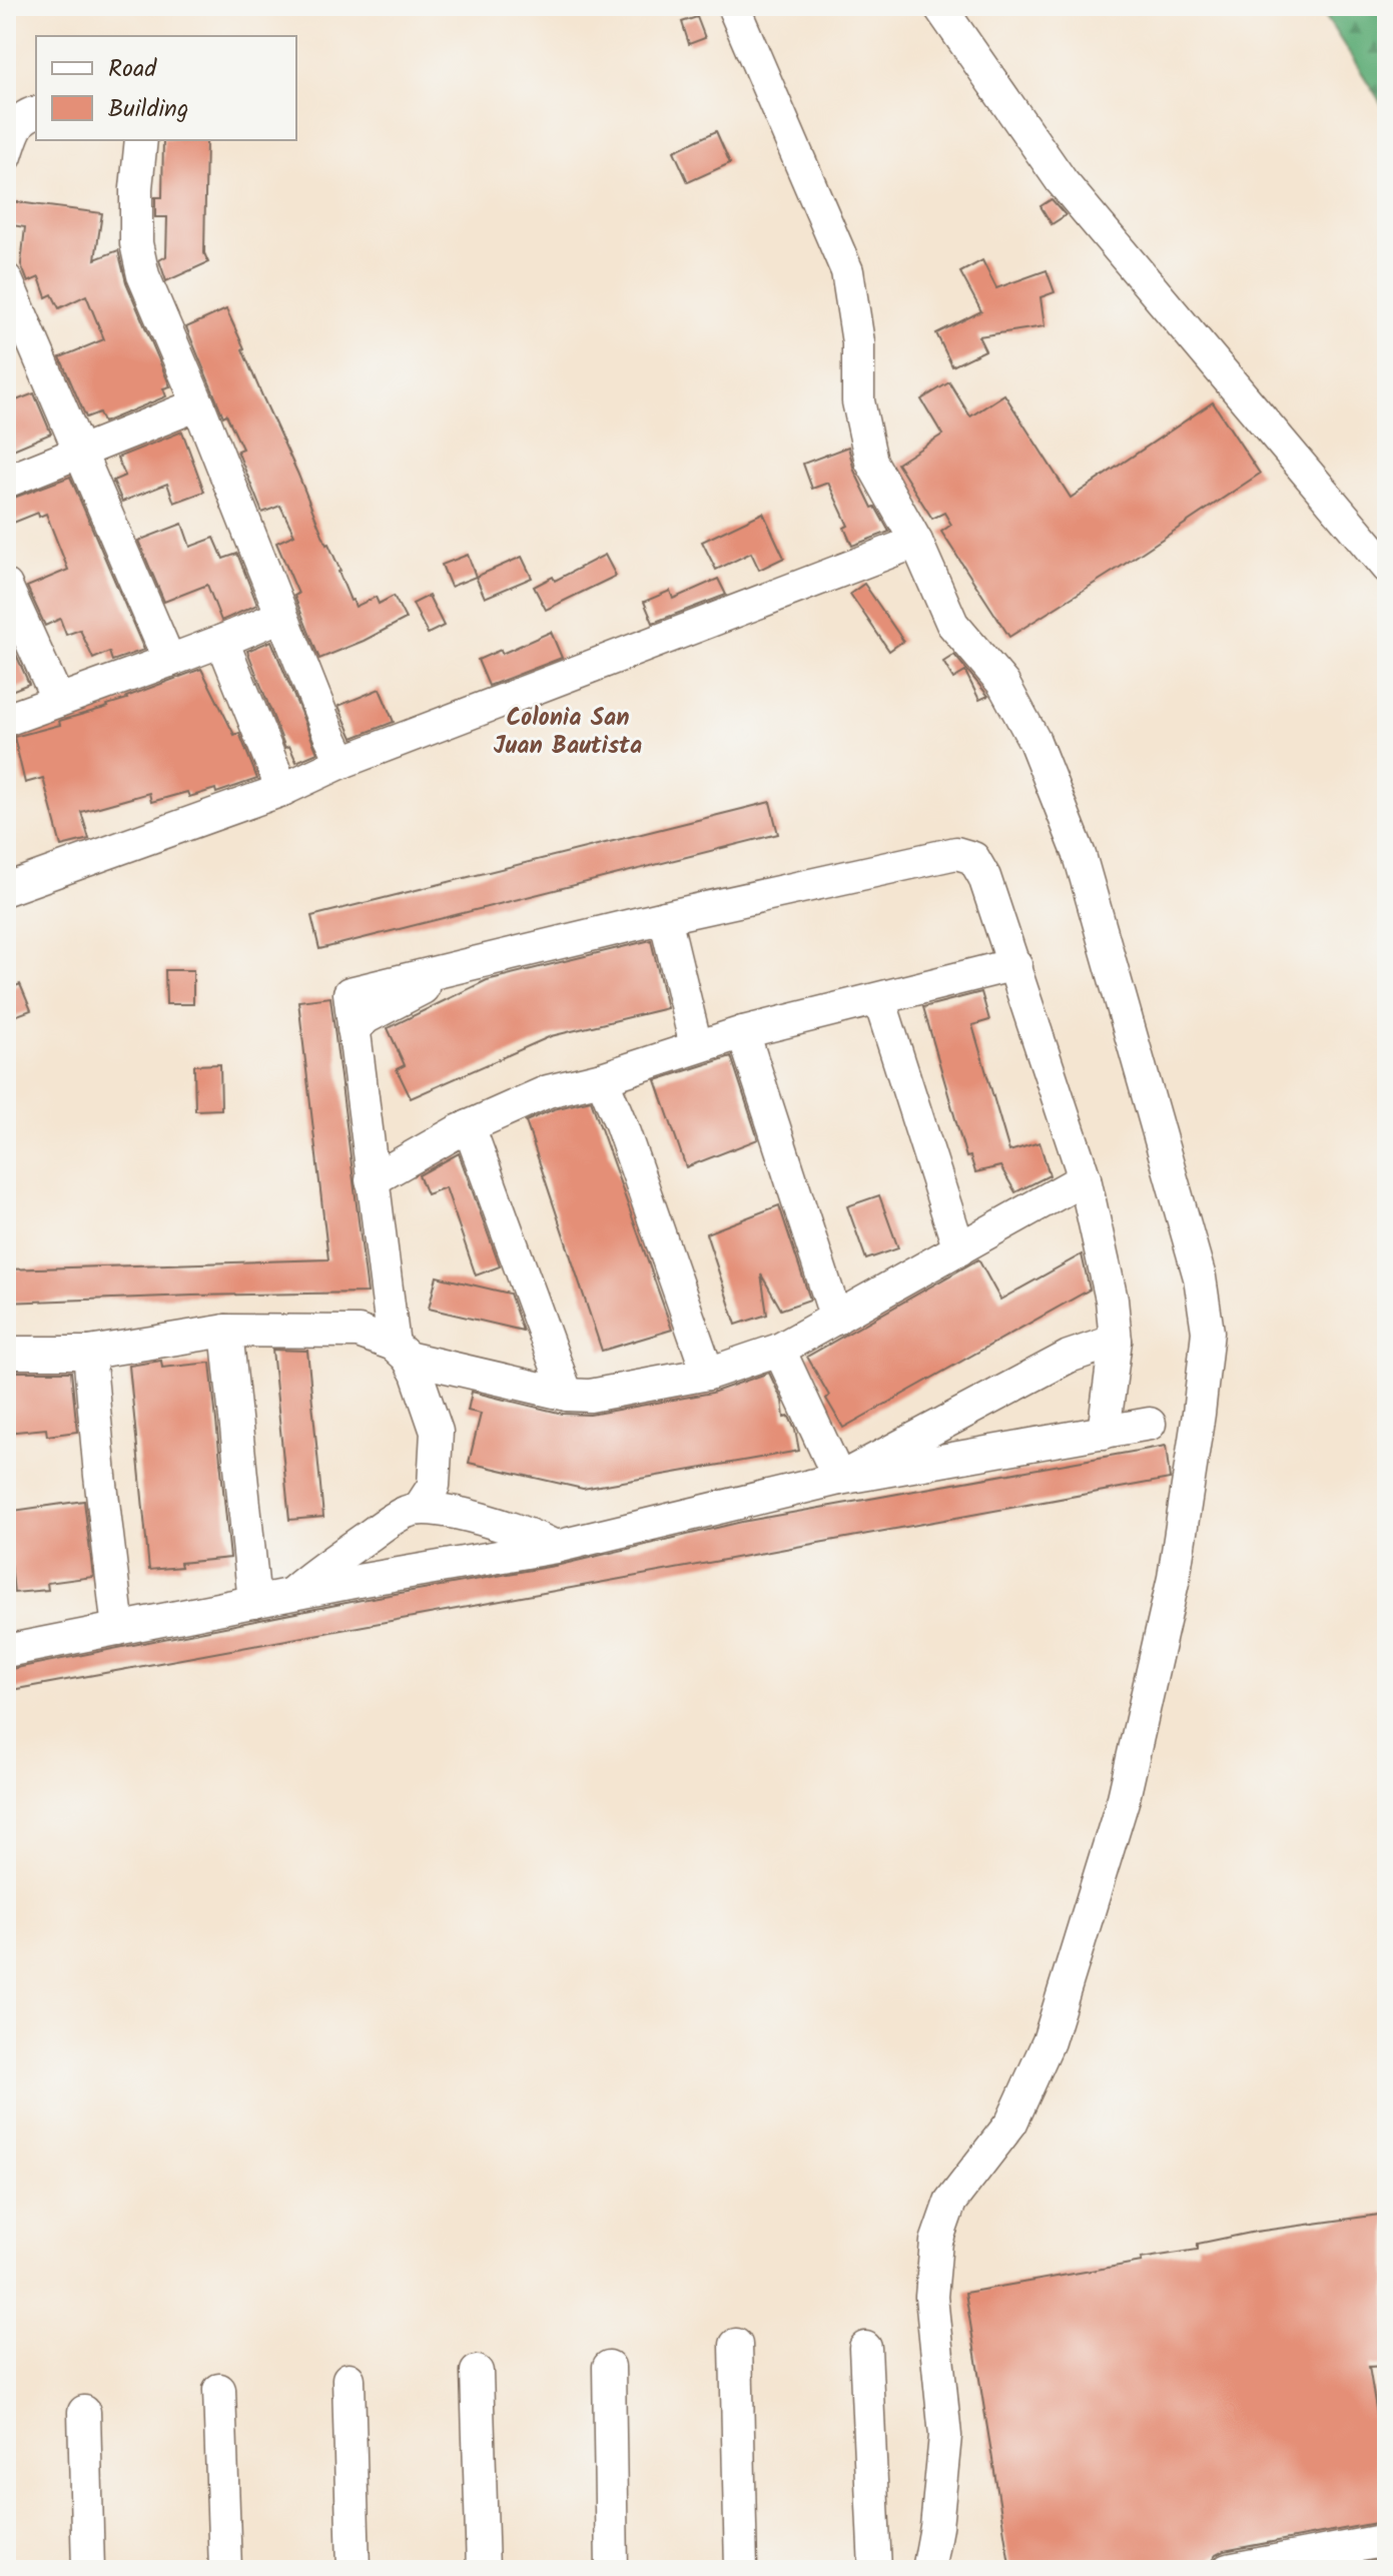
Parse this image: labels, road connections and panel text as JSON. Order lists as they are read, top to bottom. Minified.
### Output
{"districts":["Colonia San Juan Bautista"],"legend":["Road","Building"]}
